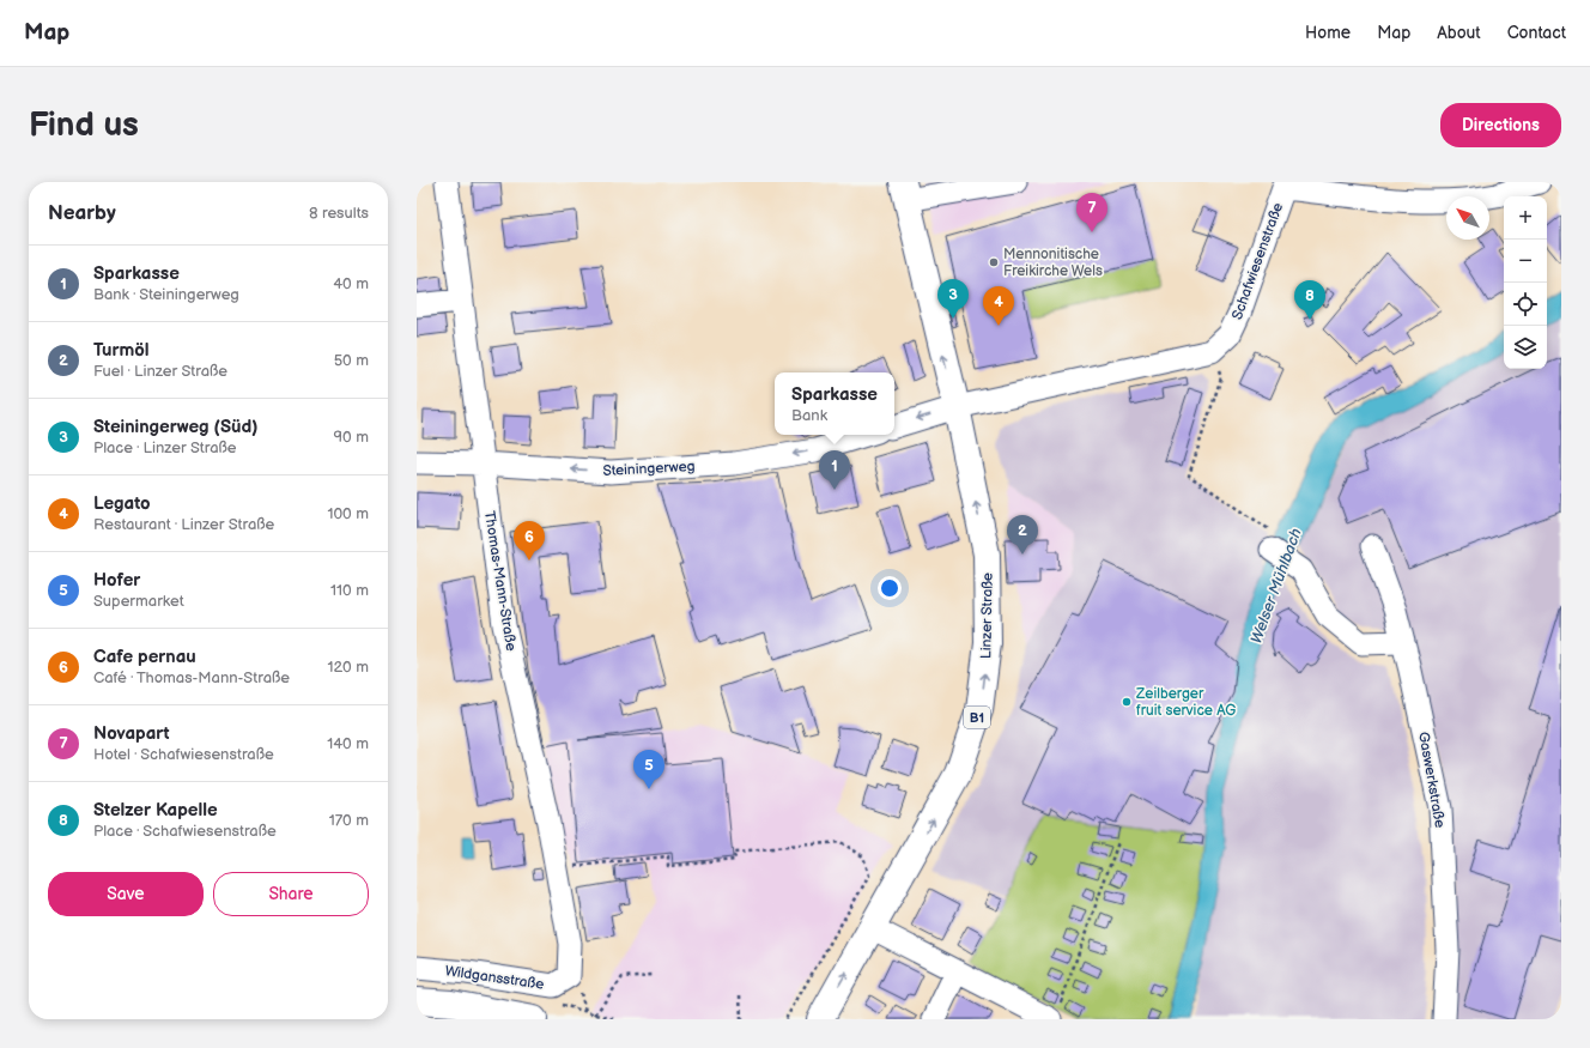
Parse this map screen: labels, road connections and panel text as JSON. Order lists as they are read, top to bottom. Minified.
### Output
{"streets":{"main road":["Linzer Straße","B1"],"street":["Schafwiesenstraße","Steiningerweg","Thomas-Mann-Straße","Gaswerkstraße","Wildgansstraße"]},"crossings":[["Steiningerweg","Thomas-Mann-Straße"],["Thomas-Mann-Straße","Wildgansstraße"]],"one_way":["Steiningerweg","Linzer Straße"],"water":["Welser Mühlbach"],"places":["Mennonitische Freikirche Wels","Zeilberger fruit service AG"],"north":"top left","page":{"header":"Map","nav":["Home","Map","About","Contact"],"buttons":["Directions",["Save","Share"]],"title":"Find us","heading":["Nearby","8 results"],"pins":["7","3","8","4","1","2","6","5"],"map_buttons":["+","−"],"list":[{"mark":"1","name":"Sparkasse","note":"Bank · Steiningerweg","value":"40 m"},{"mark":"2","name":"Turmöl","note":"Fuel · Linzer Straße","value":"50 m"},{"mark":"3","name":"Steiningerweg (Süd)","note":"Place · Linzer Straße","value":"90 m"},{"mark":"4","name":"Legato","note":"Restaurant · Linzer Straße","value":"100 m"},{"mark":"5","name":"Hofer","note":"Supermarket","value":"110 m"},{"mark":"6","name":"Cafe pernau","note":"Café · Thomas-Mann-Straße","value":"120 m"},{"mark":"7","name":"Novapart","note":"Hotel · Schafwiesenstraße","value":"140 m"},{"mark":"8","name":"Stelzer Kapelle","note":"Place · Schafwiesenstraße","value":"170 m"}],"popup":["Sparkasse","Bank"]}}
